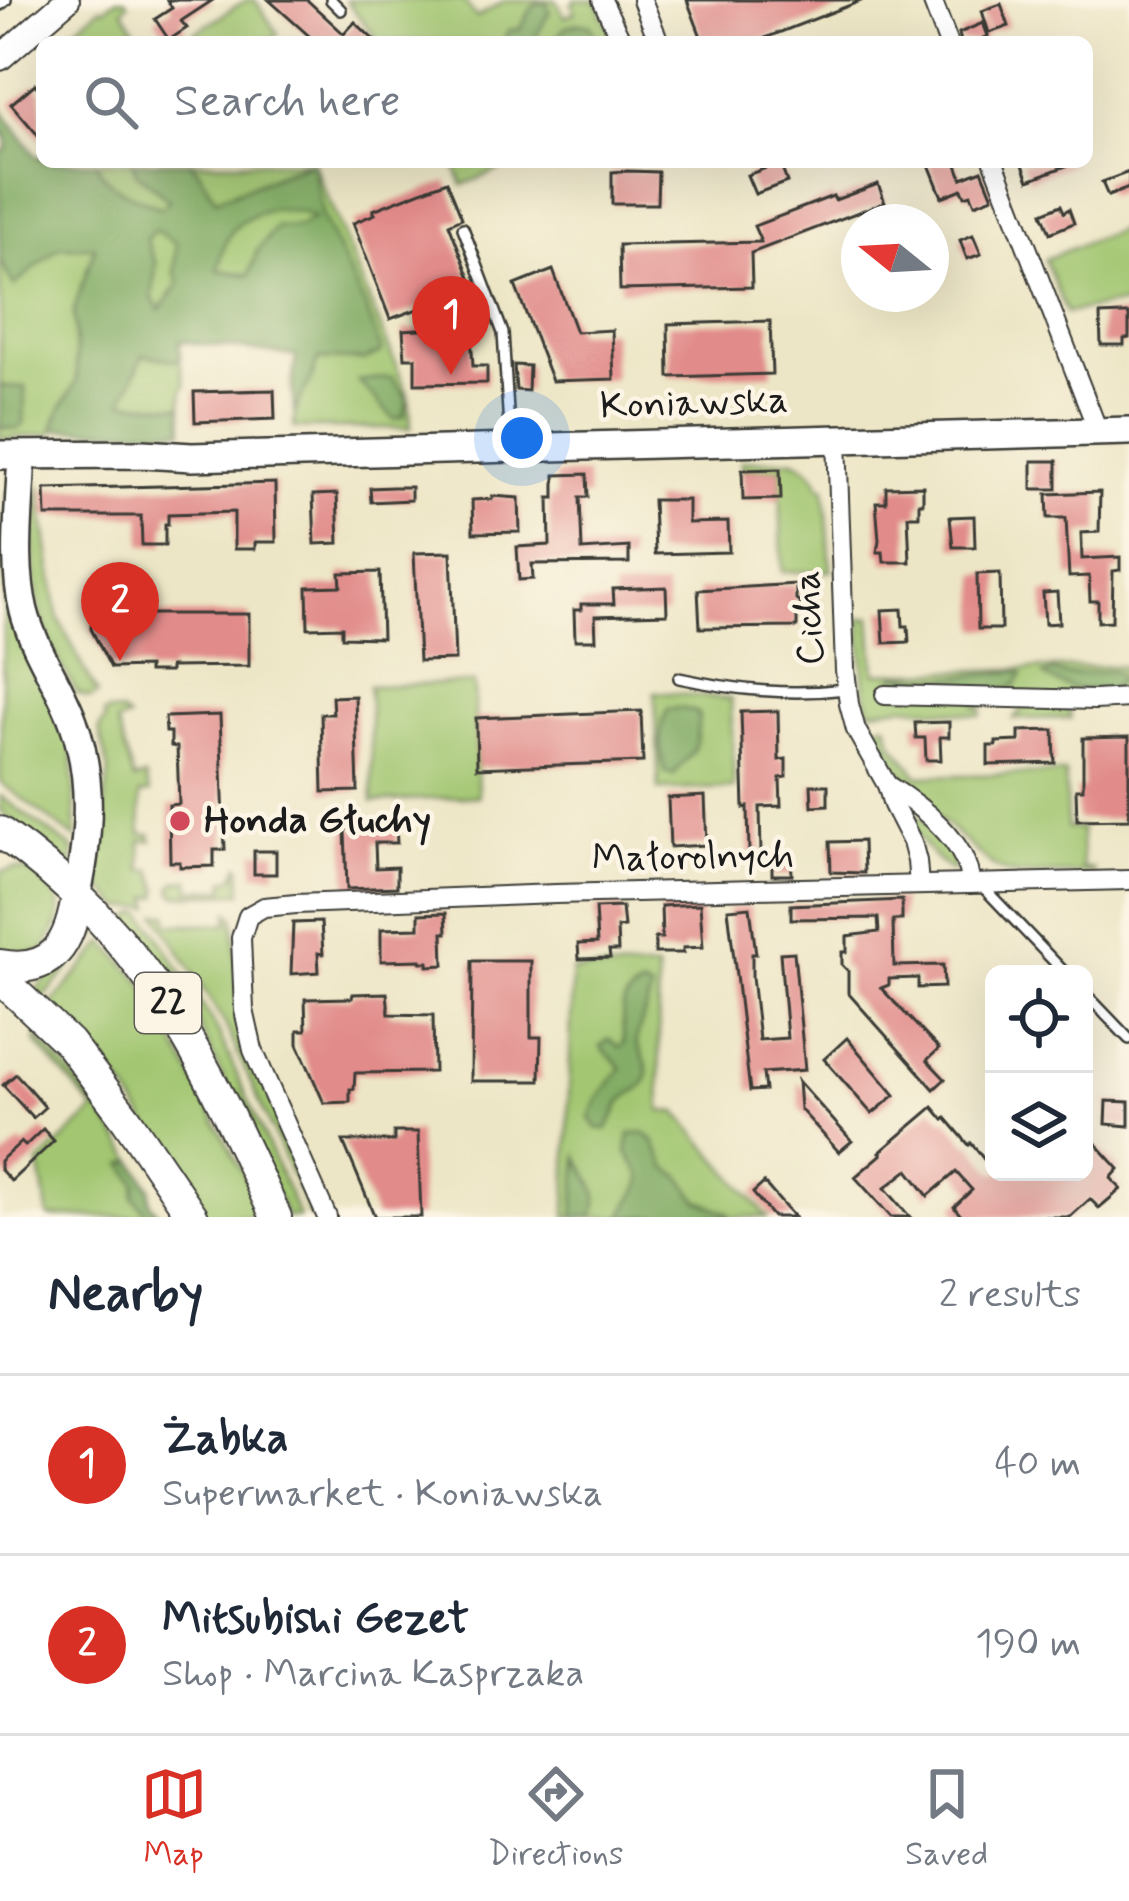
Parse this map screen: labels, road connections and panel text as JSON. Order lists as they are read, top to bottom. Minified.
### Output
{"streets":{"main road":["Koniawska","22"],"street":["Cicha","Małorolnych"]},"crossings":[["Koniawska","Cicha"],["Cicha","Małorolnych"]],"places":["Honda Głuchy"],"north":"left","page":{"search":"Search here","pins":["1","2"],"heading":["Nearby","2 results"],"list":[{"mark":"1","name":"Żabka","note":"Supermarket · Koniawska","value":"40 m"},{"mark":"2","name":"Mitsubishi Gezet","note":"Shop · Marcina Kasprzaka","value":"190 m"}],"nav":["Map","Directions","Saved"]}}
